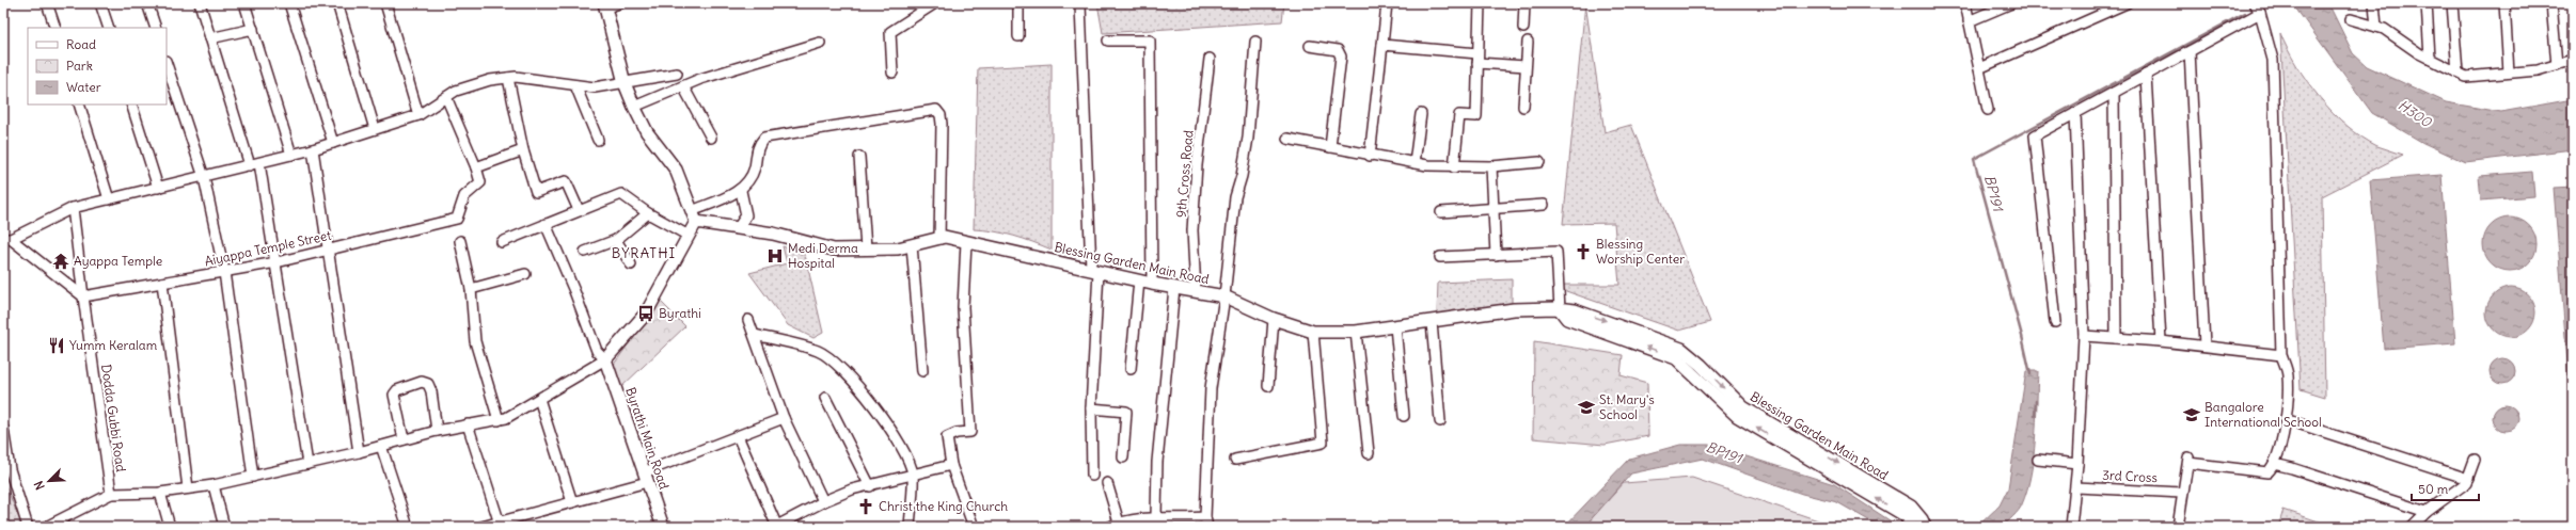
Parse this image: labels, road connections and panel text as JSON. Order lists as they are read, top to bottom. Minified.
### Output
{"streets":{"main road":["Blessing Garden Main Road","Byrathi Main Road"],"street":["9th Cross Road","Aiyappa Temple Street","Dodda Gubbi Road","3rd Cross"]},"crossings":[["9th Cross Road","Blessing Garden Main Road"],["Aiyappa Temple Street","Dodda Gubbi Road"]],"districts":["BYRATHI"],"water":["H300","BP191"],"places":{"church":["Blessing Worship Center","Christ the King Church"],"hospital":["Medi Derma Hospital"],"temple":["Ayappa Temple"],"bus stop":["Byrathi"],"restaurant":["Yumm Keralam"],"school or university":["St. Mary's School","Bangalore International School"]},"legend":["Road","Park","Water"],"scale_bar":"50 m","north":"bottom left"}
